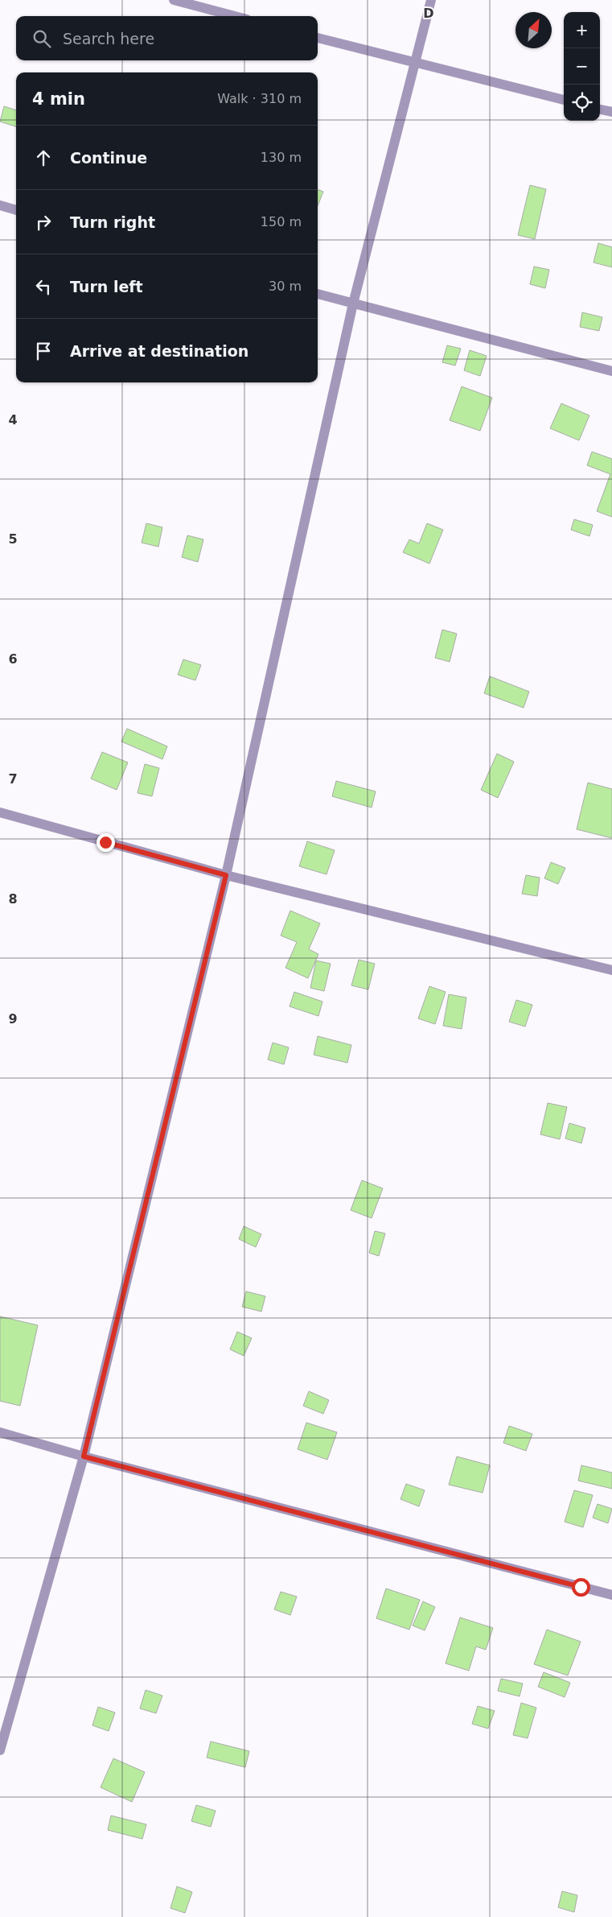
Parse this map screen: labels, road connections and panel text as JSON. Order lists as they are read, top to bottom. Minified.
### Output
{"north":"top right","page":{"map_buttons":["+","−"],"search":"Search here","heading":["4 min","Walk · 310 m"],"list":[["Continue","130 m"],["Turn right","150 m"],["Turn left","30 m"],"Arrive at destination"]},"grid":{"columns":["D"],"rows":["4","5","6","7","8","9"]}}
